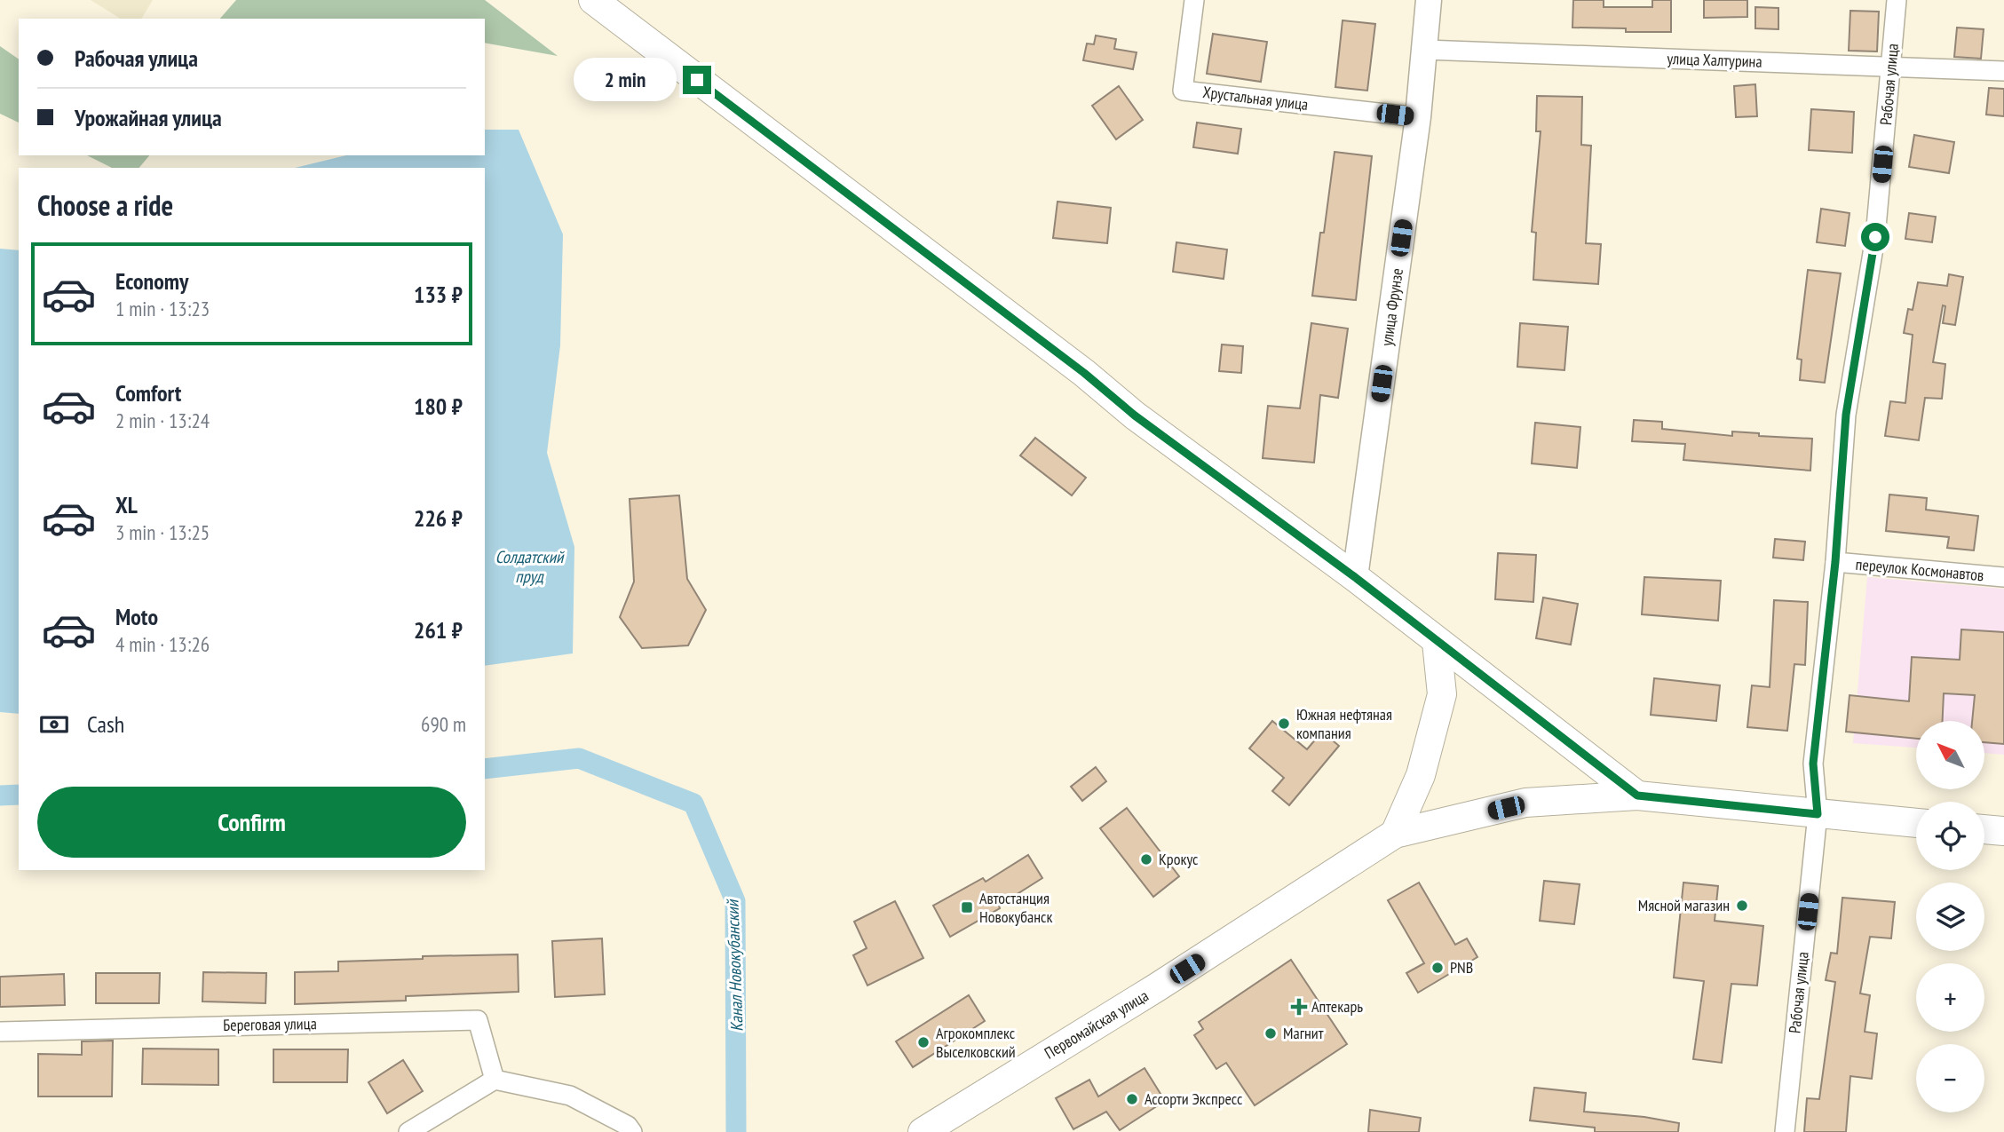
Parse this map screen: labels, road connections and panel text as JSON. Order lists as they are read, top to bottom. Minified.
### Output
{"streets":{"main road":["Первомайская улица"],"street":["улица Халтурина","Рабочая улица","Хрустальная улица","улица Фрунзе","переулок Космонавтов","Береговая улица"]},"crossings":[["улица Халтурина","Рабочая улица"],["улица Халтурина","улица Фрунзе"],["Рабочая улица","переулок Космонавтов"],["Рабочая улица","Первомайская улица"],["Хрустальная улица","улица Фрунзе"]],"water":["Солдатский пруд","Канал Новокубанский"],"places":{"other":["Южная нефтяная компания","Крокус","Мясной магазин","PNB","Магнит","Агрокомплекс Выселковский","Ассорти Экспресс"],"transit":["Автостанция Новокубанск"],"health":["Аптекарь"]},"north":"top left","page":{"banner":["Рабочая улица","Урожайная улица"],"bubble":"2 min","heading":"Choose a ride","list":[{"name":"Economy","note":"1 min · 13:23","value":"133 ₽"},{"name":"Comfort","note":"2 min · 13:24","value":"180 ₽"},{"name":"XL","note":"3 min · 13:25","value":"226 ₽"},{"name":"Moto","note":"4 min · 13:26","value":"261 ₽"}],"pay":["Cash","690 m"],"map_buttons":["+","−"],"buttons":"Confirm"}}
